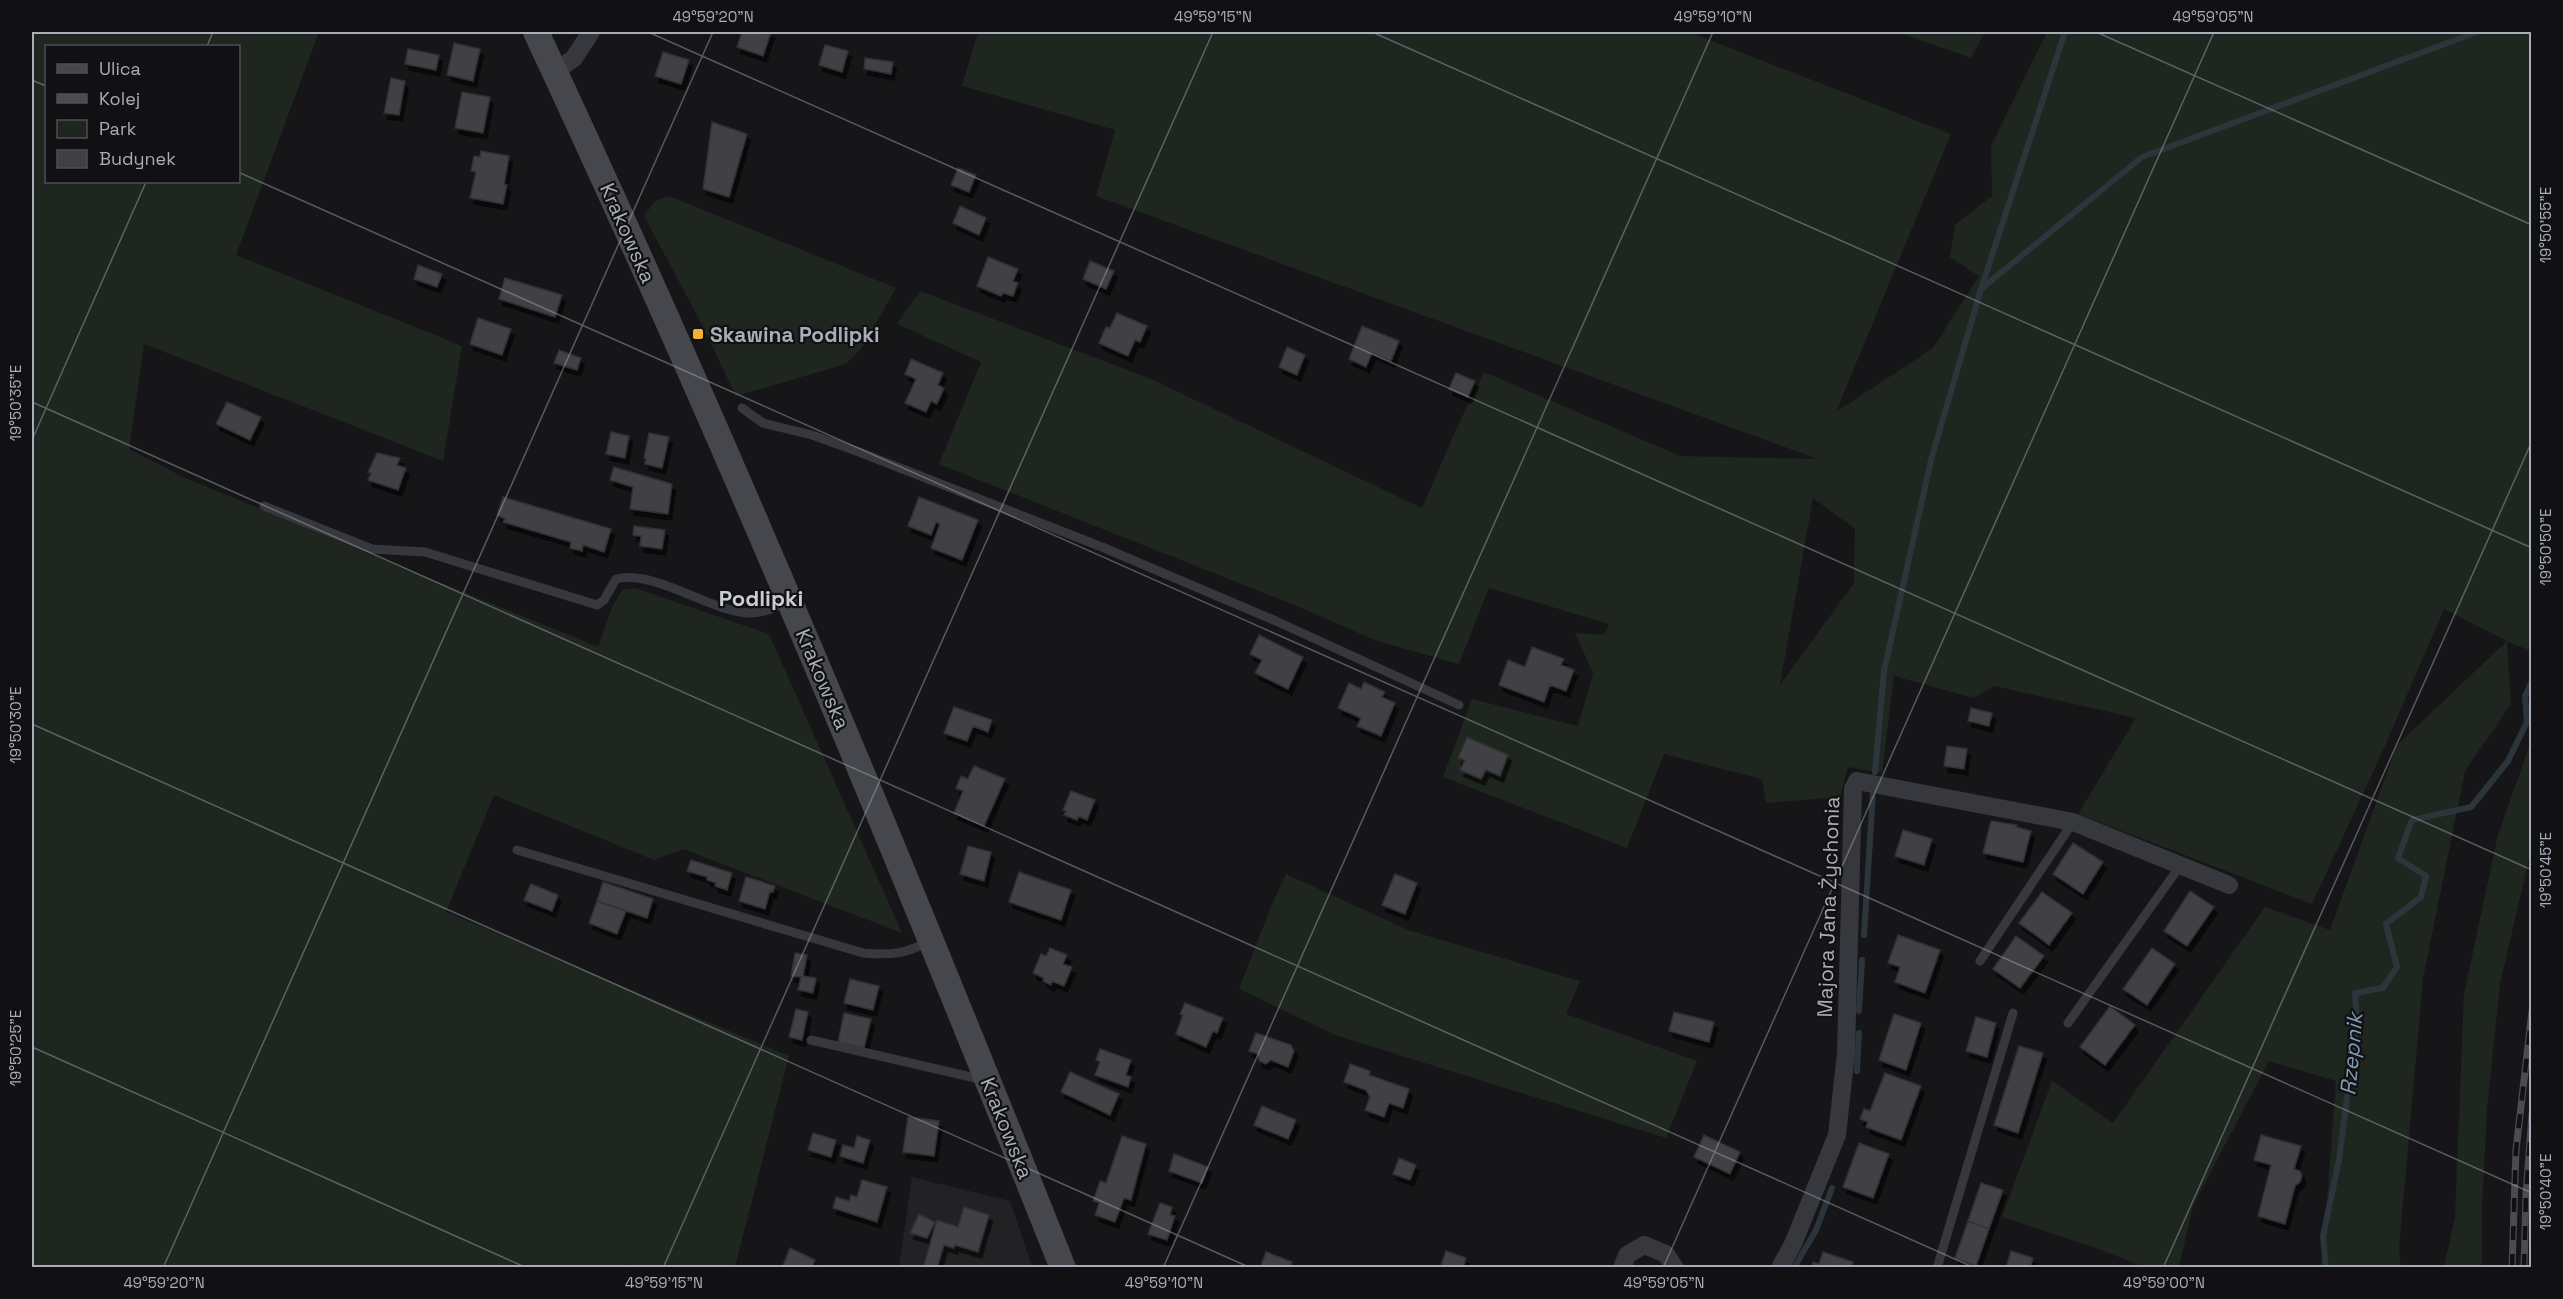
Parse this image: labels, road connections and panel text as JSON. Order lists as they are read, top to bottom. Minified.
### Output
{"streets":{"main road":["Krakowska"],"street":["Majora Jana Żychonia"]},"districts":["Podlipki"],"water":["Rzepnik"],"places":{"transit":["Skawina Podlipki"]},"legend":["Ulica","Kolej","Park","Budynek"],"coordinates":["49°59'20\"N","49°59'15\"N","49°59'10\"N","49°59'05\"N","19°50'55\"E","19°50'35\"E","19°50'50\"E","19°50'30\"E","19°50'45\"E","19°50'25\"E","19°50'40\"E","49°59'00\"N"]}
